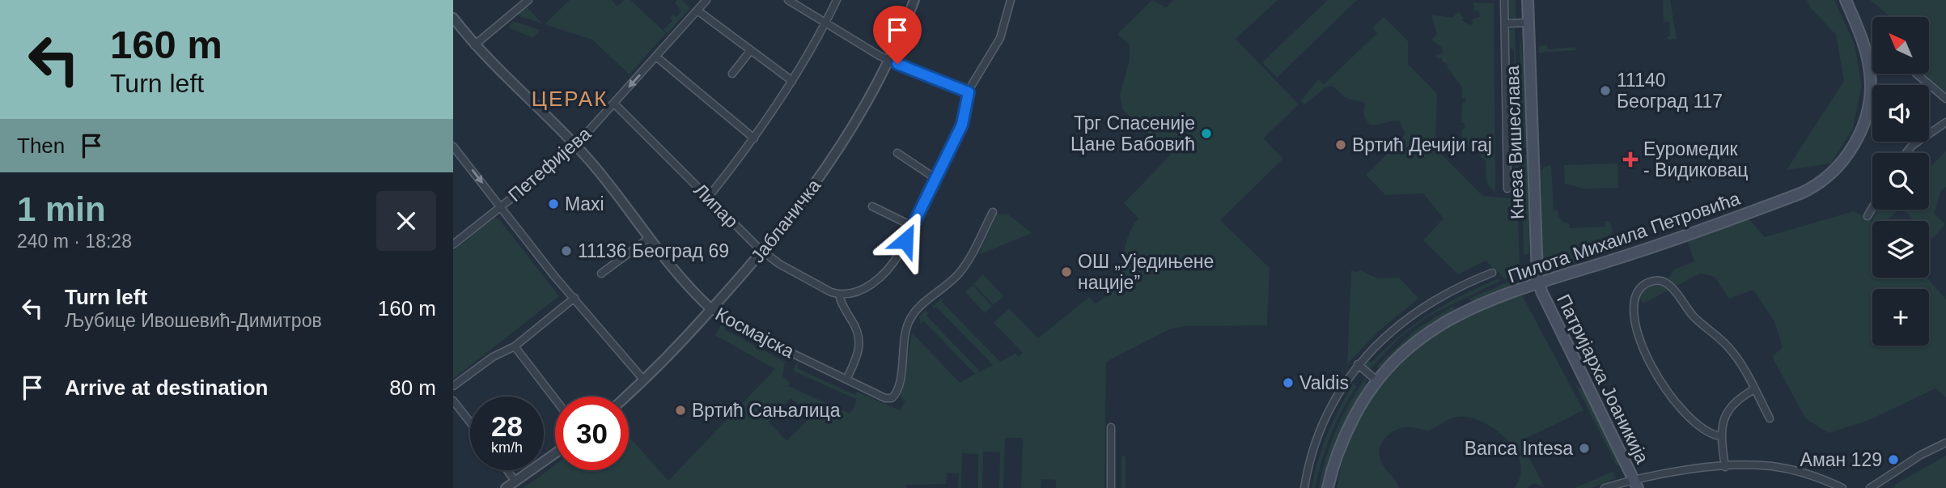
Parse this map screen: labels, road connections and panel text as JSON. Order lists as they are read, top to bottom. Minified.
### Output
{"streets":{"main road":["Кнеза Вишеслава","Пилота Михаила Петровића","Патријарха Јоаникија"],"street":["Петефијева","Липар","Јабланичка","Космајска"]},"crossings":[["Кнеза Вишеслава","Пилота Михаила Петровића"],["Кнеза Вишеслава","Патријарха Јоаникија"],["Петефијева","Липар"],["Петефијева","Космајска"],["Липар","Јабланичка"],["Јабланичка","Космајска"],["Пилота Михаила Петровића","Патријарха Јоаникија"]],"districts":["ЦЕРАК"],"places":{"other":["11140 Београд 117","Трг Спасеније Цане Бабовић","Вртић Дечији гај","Maxi","11136 Београд 69","ОШ „Уједињене нације”","Valdis","Вртић Сањалица","Banca Intesa","Аман 129"],"health":["Еуромедик - Видиковац"]},"north":"top left","page":{"turn":["160 m","Turn left"],"map_buttons":"+","then":"Then","heading":["1 min","240 m · 18:28"],"list":[{"name":"Turn left","note":"Љубице Ивошевић-Димитров","value":"160 m"},{"name":"Arrive at destination","value":"80 m"}],"speed":"28 km/h","limit":"30"}}
